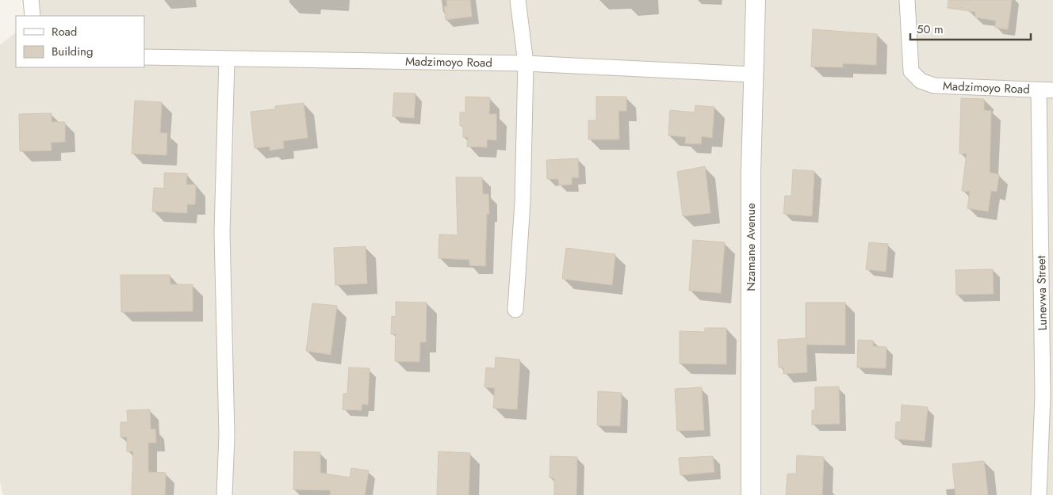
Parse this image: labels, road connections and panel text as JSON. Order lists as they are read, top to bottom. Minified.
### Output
{"streets":{"street":["Madzimoyo Road","Nzamane Avenue","Lunevwa Street"]},"crossings":[["Madzimoyo Road","Nzamane Avenue"],["Madzimoyo Road","Lunevwa Street"]],"legend":["Road","Building"],"scale_bar":"50 m"}
